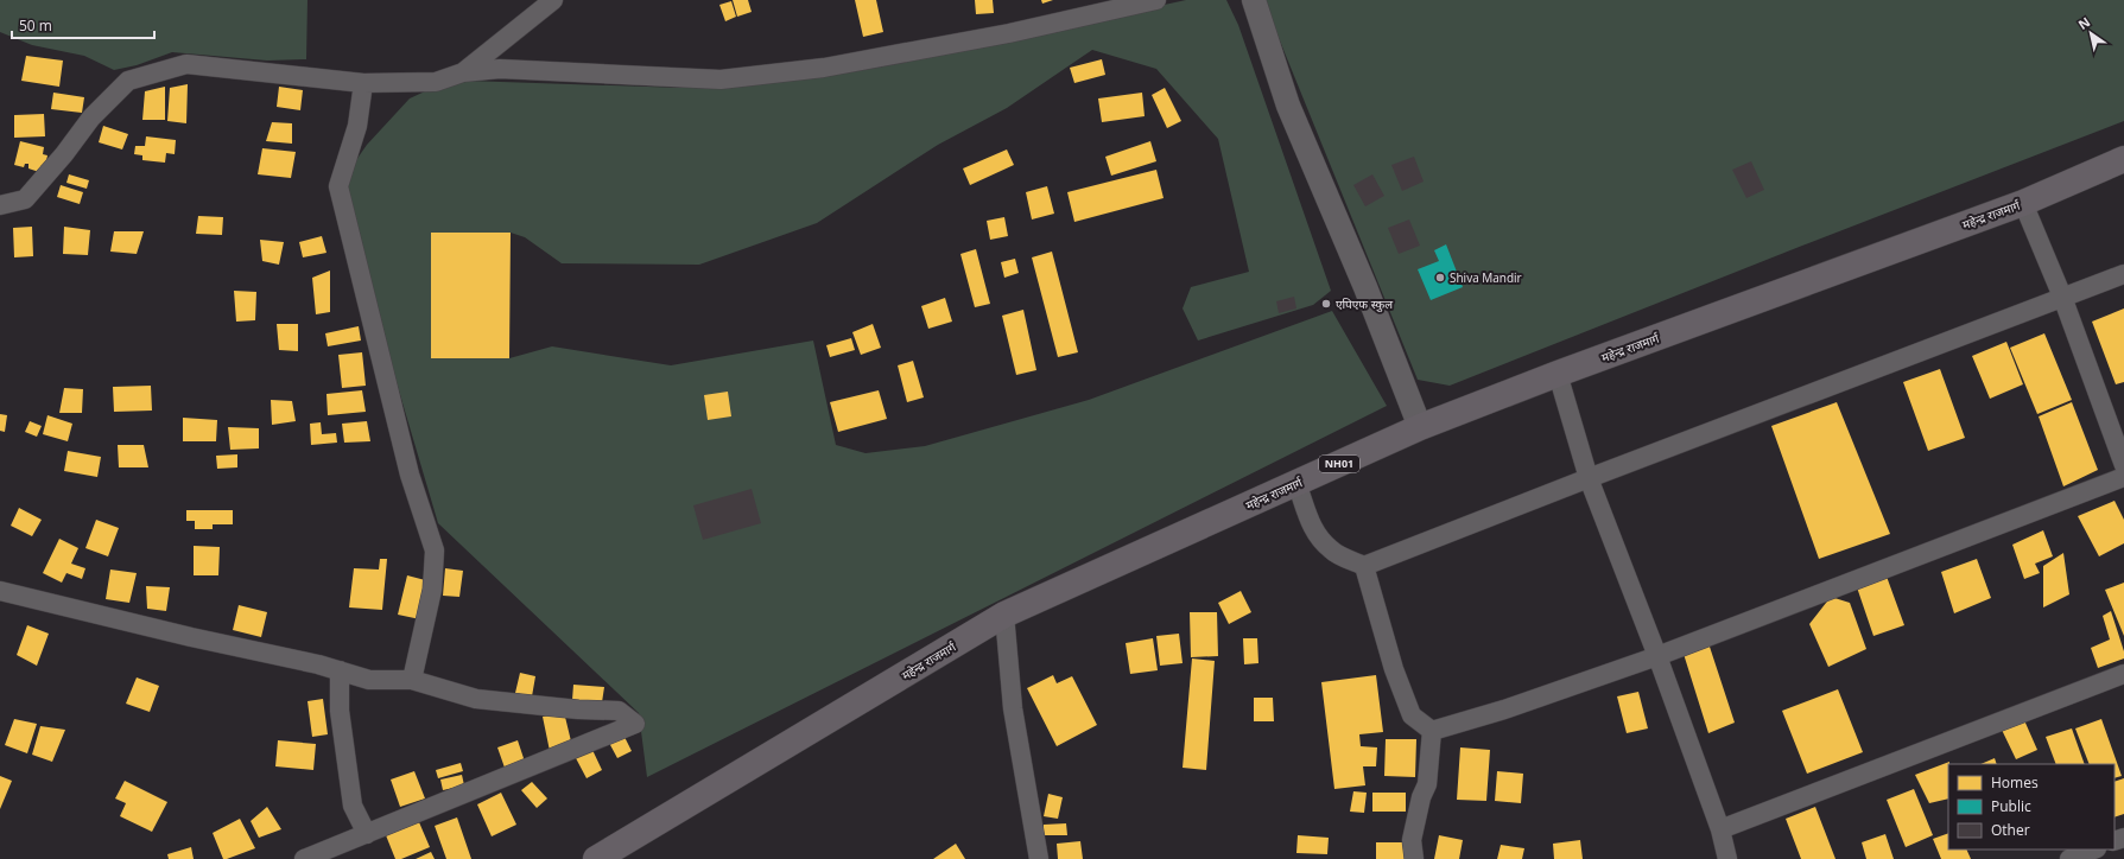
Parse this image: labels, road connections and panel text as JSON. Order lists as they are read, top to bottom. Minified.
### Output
{"streets":{"highway":["महेन्द्र राजमार्ग","NH01"]},"places":["Shiva Mandir","एपिएफ स्कुल"],"legend":["Homes","Public","Other"],"scale_bar":"50 m","north":"top left"}
